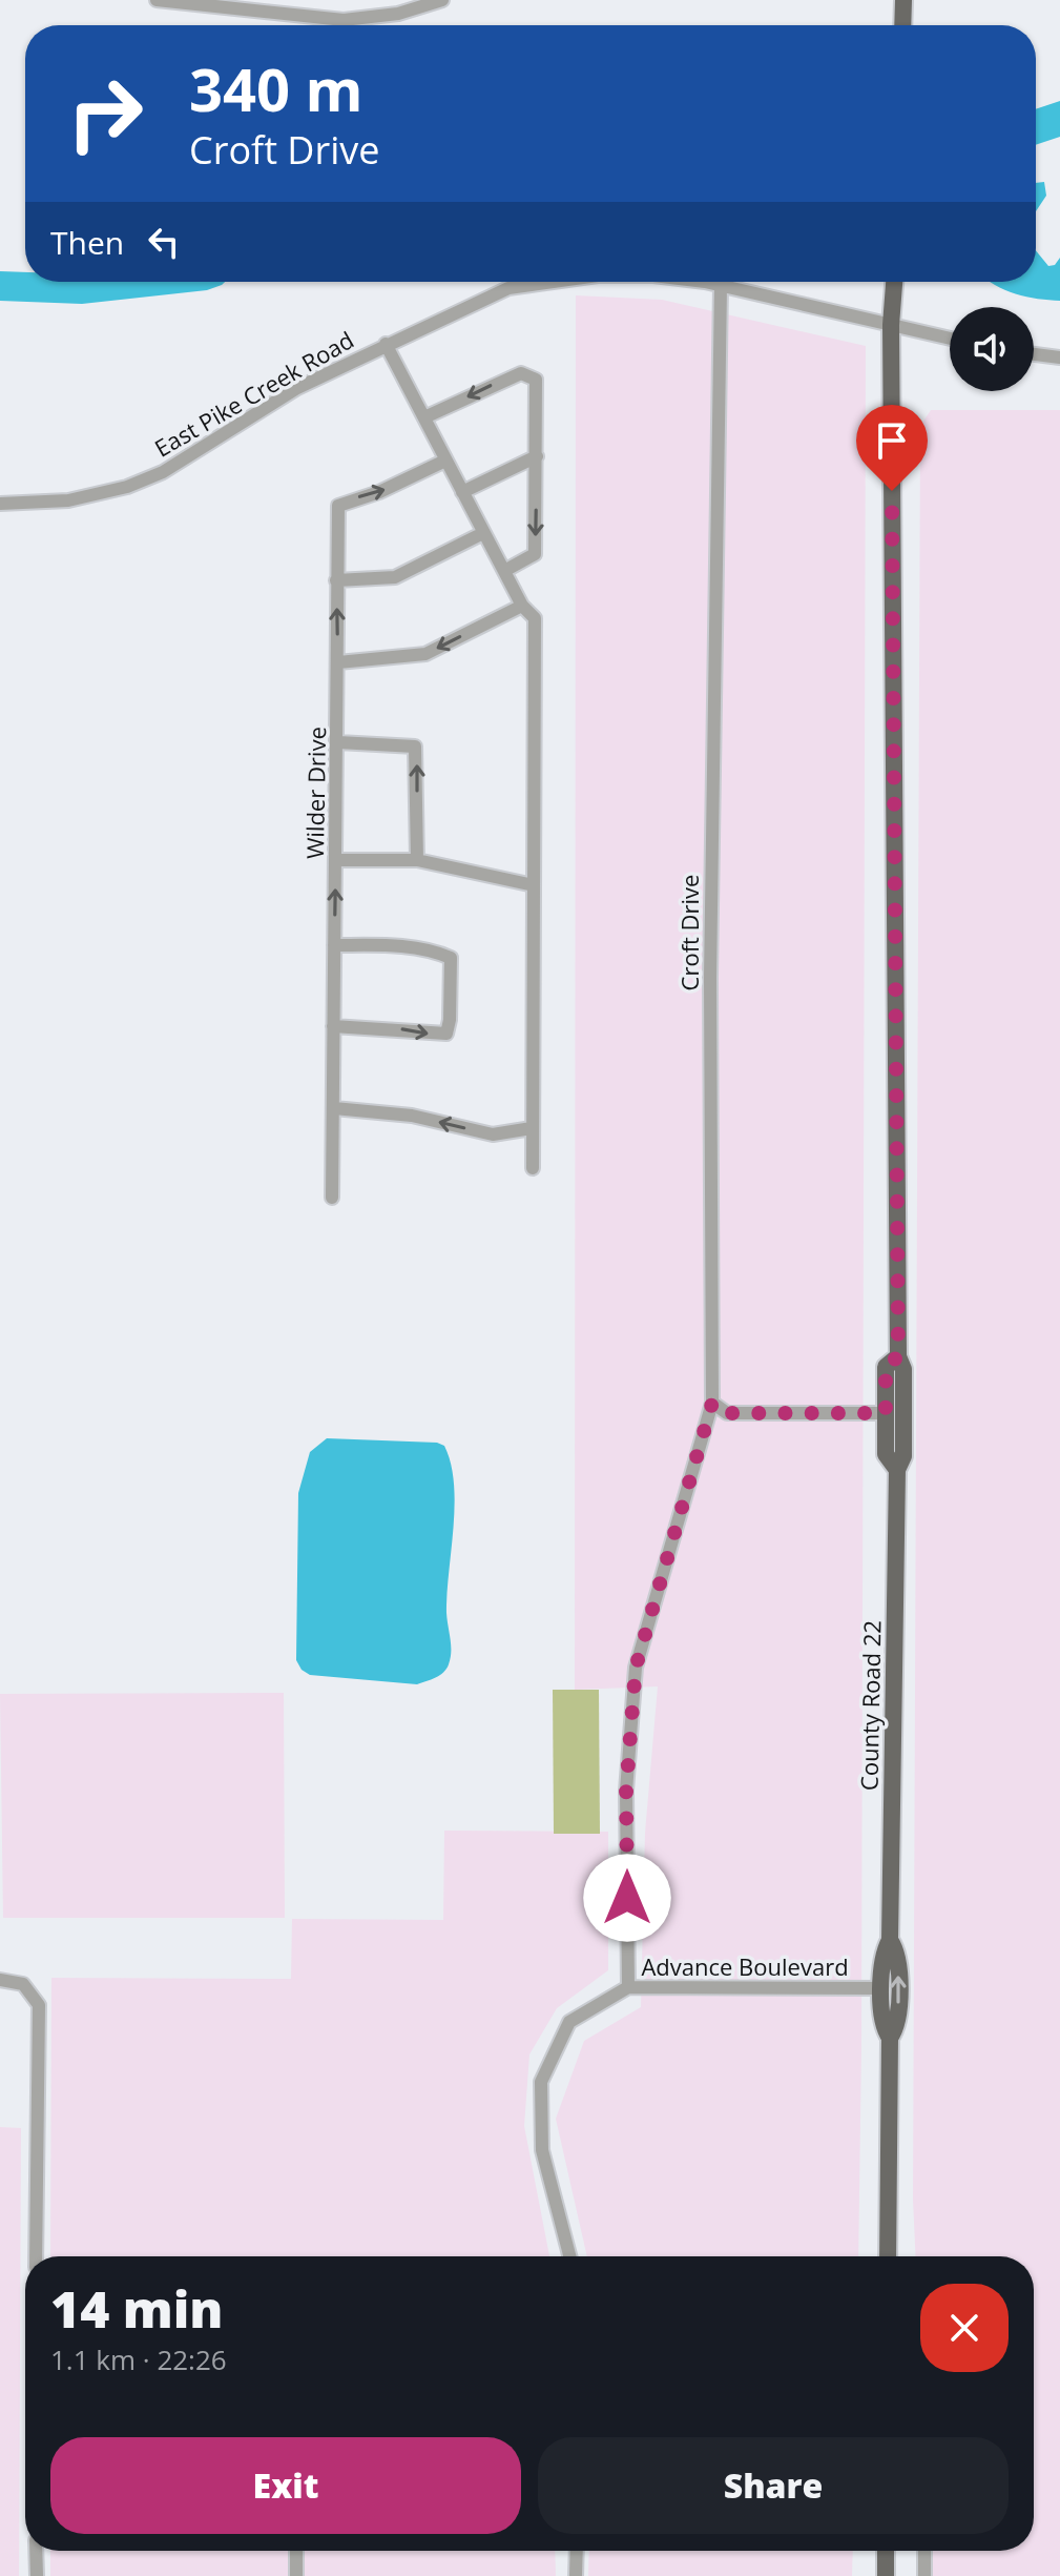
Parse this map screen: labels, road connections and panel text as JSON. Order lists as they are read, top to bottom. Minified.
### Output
{"streets":{"main road":["County Road 22"],"street":["East Pike Creek Road","Wilder Drive","Croft Drive","Advance Boulevard"]},"crossings":[["East Pike Creek Road","Croft Drive"],["East Pike Creek Road","County Road 22"],["Croft Drive","Advance Boulevard"],["County Road 22","Advance Boulevard"]],"one_way":["Wilder Drive"],"page":{"turn":["340 m","Croft Drive"],"then":"Then","heading":["14 min","1.1 km · 22:26"],"buttons":["Exit","Share"]}}
